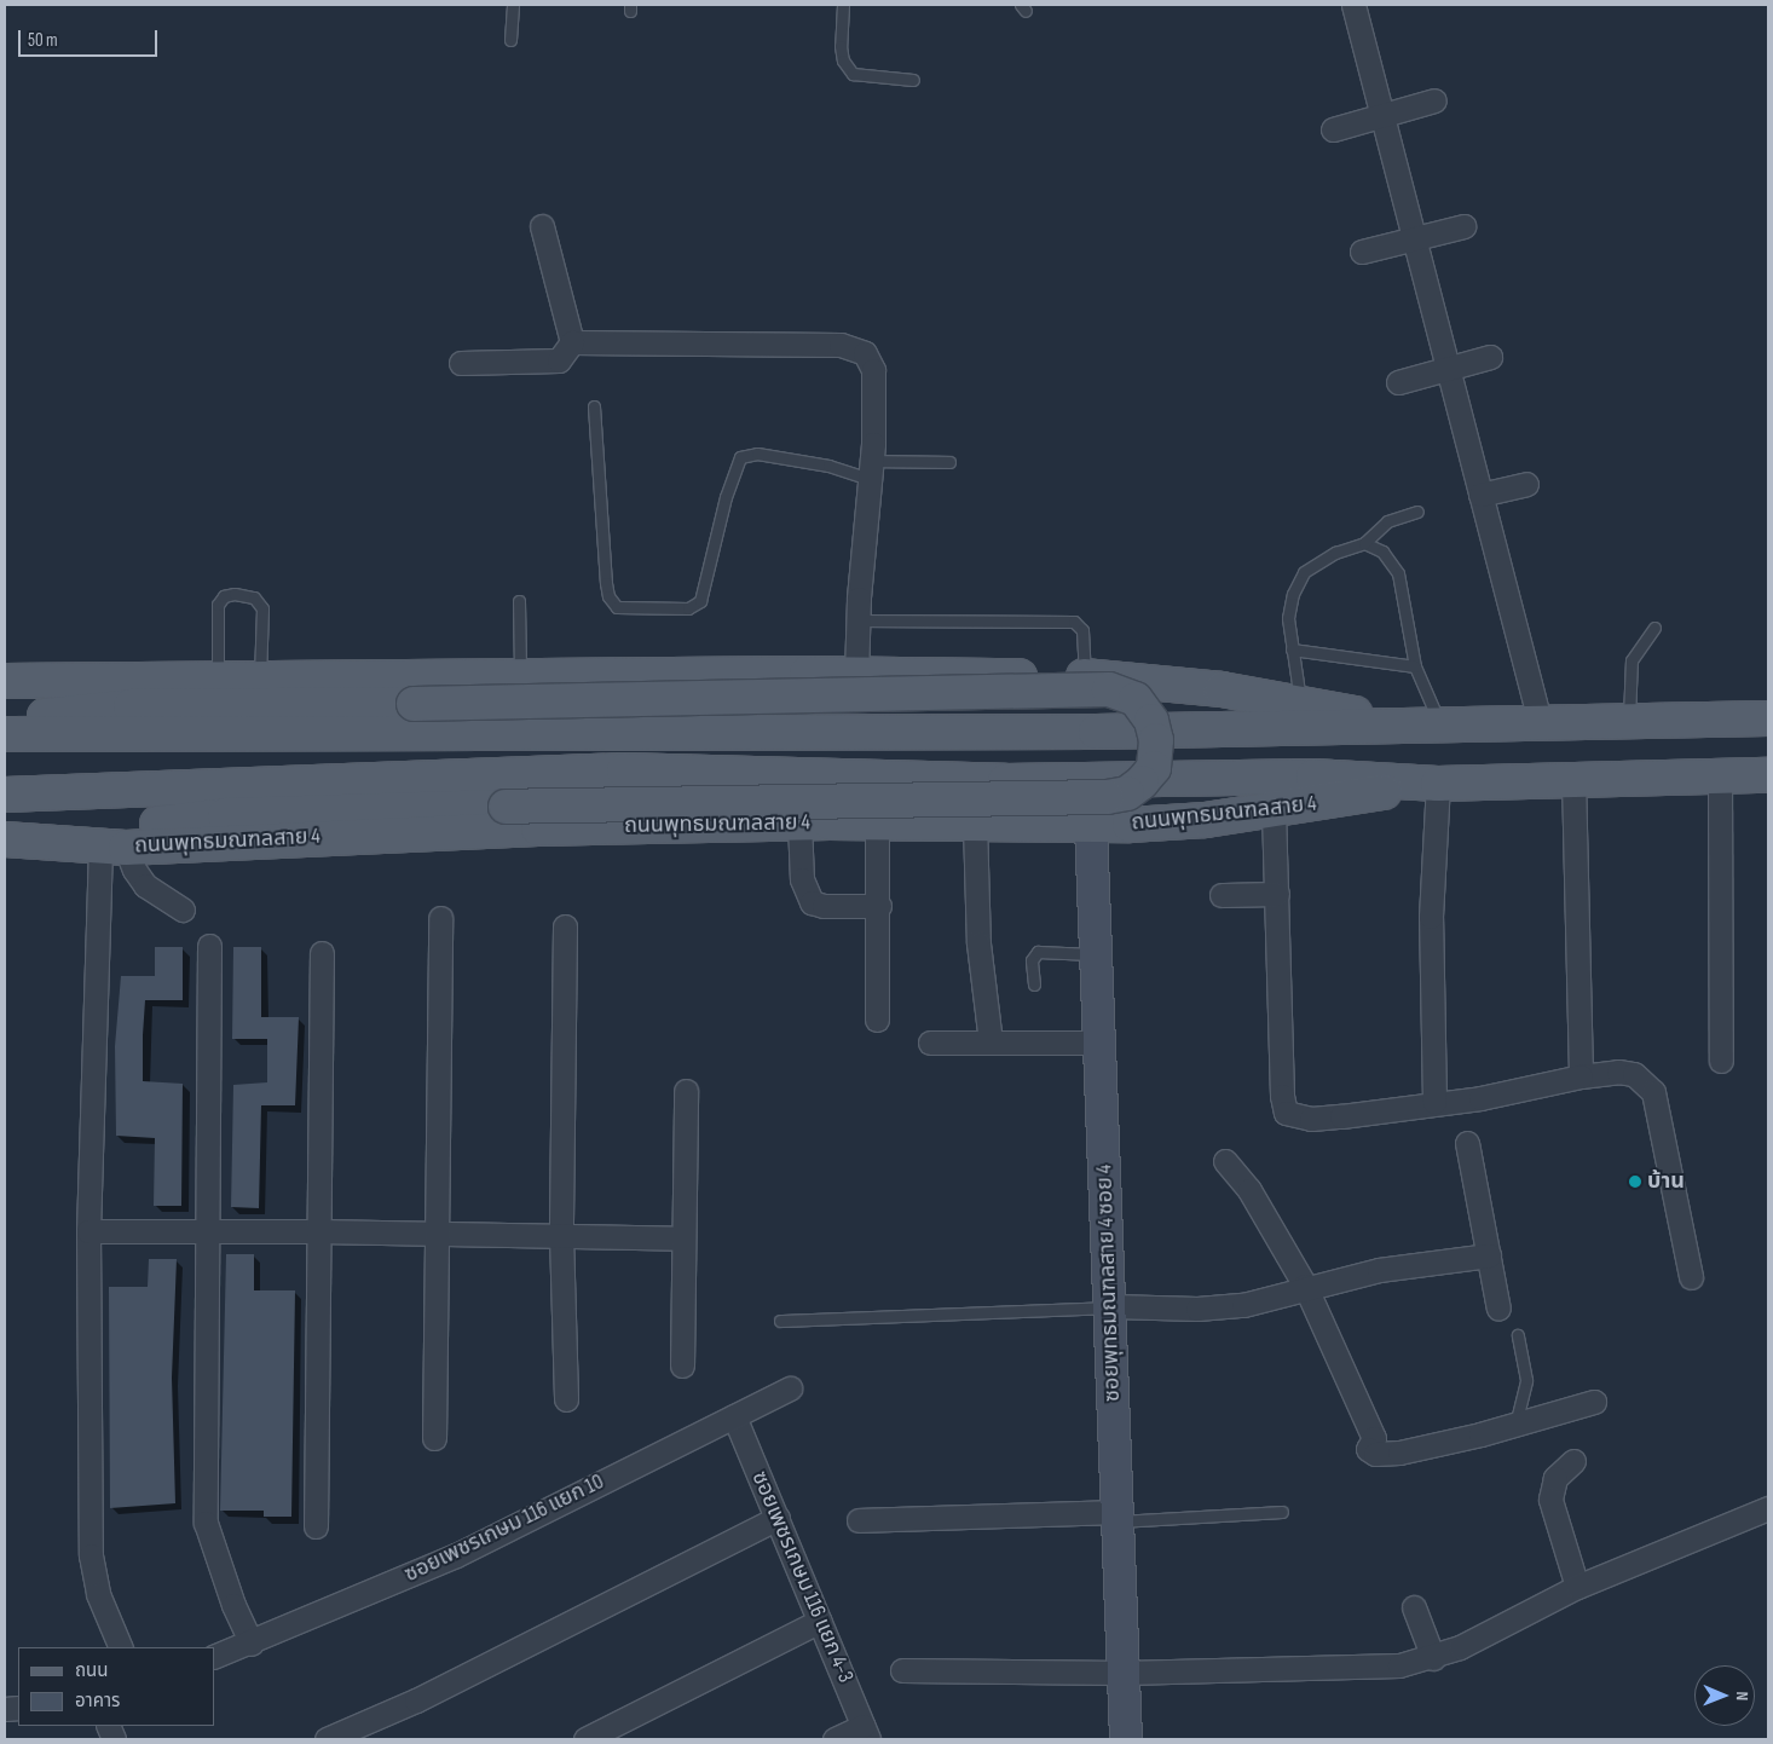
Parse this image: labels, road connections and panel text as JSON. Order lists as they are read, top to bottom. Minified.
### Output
{"streets":{"main road":["ถนนพุทธมณฑลสาย 4"],"street":["ซอยพุทธมณฑลสาย 4 ซอย 4","ซอยเพชรเกษม 116 แยก 10","ซอยเพชรเกษม 116 แยก 4-3"]},"crossings":[["ถนนพุทธมณฑลสาย 4","ซอยพุทธมณฑลสาย 4 ซอย 4"],["ซอยเพชรเกษม 116 แยก 10","ซอยเพชรเกษม 116 แยก 4-3"]],"places":["บ้าน"],"legend":["ถนน","อาคาร"],"scale_bar":"50 m","north":"right"}
